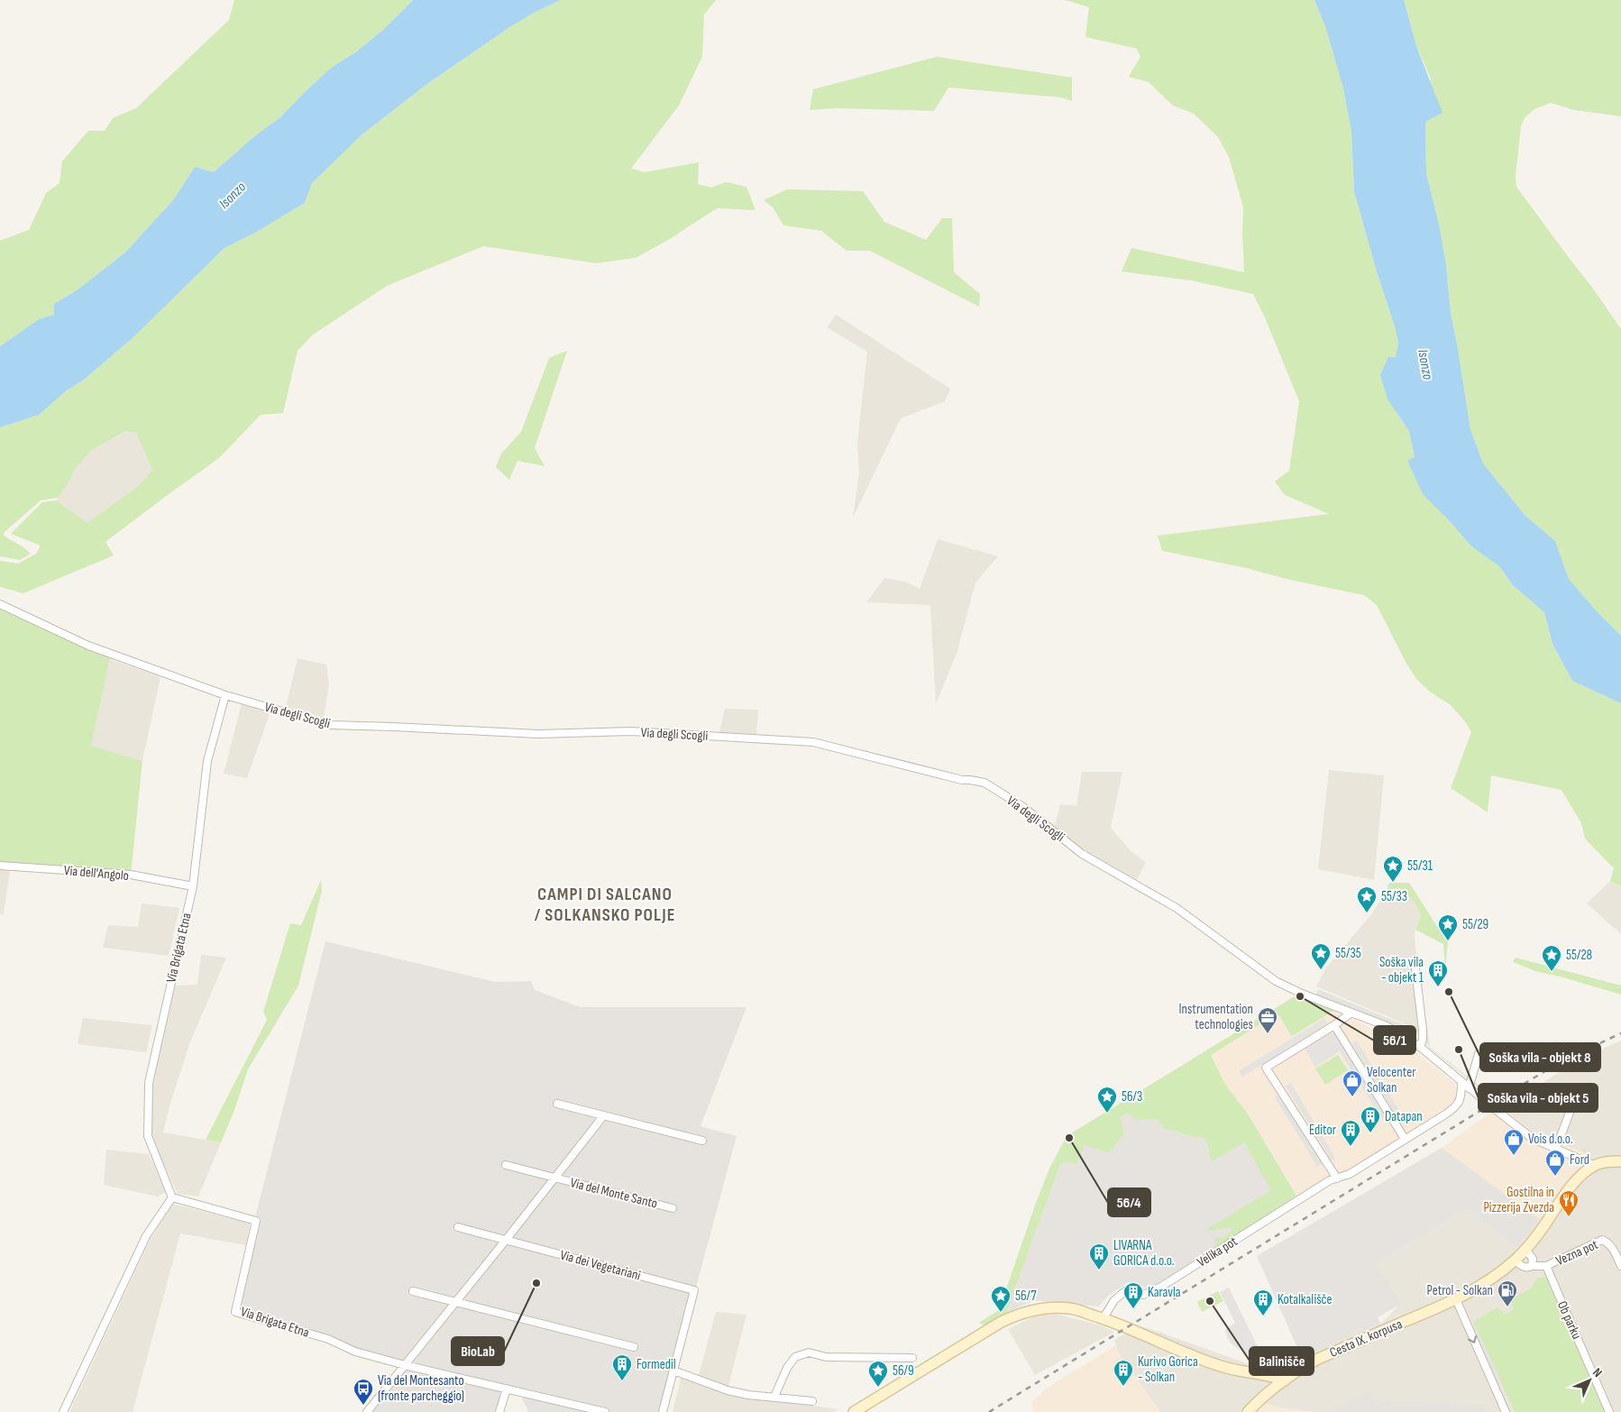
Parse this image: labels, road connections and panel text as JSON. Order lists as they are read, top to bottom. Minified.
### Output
{"streets":{"main road":["Cesta IX. korpusa"],"street":["Via degli Scogli","Via dell'Angolo","Via Brigata Etna","Via del Monte Santo","Velika pot","Vezna pot","Via dei Vegetariani","Ob parku"]},"crossings":[["Via degli Scogli","Via Brigata Etna"],["Via dell'Angolo","Via Brigata Etna"],["Via Brigata Etna","Via del Monte Santo"],["Via del Monte Santo","Via dei Vegetariani"],["Vezna pot","Ob parku"]],"districts":["CAMPI DI SALCANO / SOLKANSKO POLJE"],"water":["Isonzo"],"places":{"place":["55/31","55/33","55/29","55/35","55/28","56/3","56/7","56/9"],"building":["Soška vila - objekt 1","Datapan","Editor","LIVARNA GORICA d.o.o.","Karavla","Kotalkališče","Formedil","Kurivo Gorica - Solkan"],"other":["Soška vila - objekt 8","56/1","Soška vila - objekt 5","56/4","BioLab","Balinišče"],"office":["Instrumentation technologies"],"shop":["Velocenter Solkan","Vois d.o.o.","Ford"],"restaurant":["Gostilna in Pizzerija Zvezda"],"fuel station":["Petrol - Solkan"],"bus stop":["Via del Montesanto (fronte parcheggio)"]},"north":"top right"}
